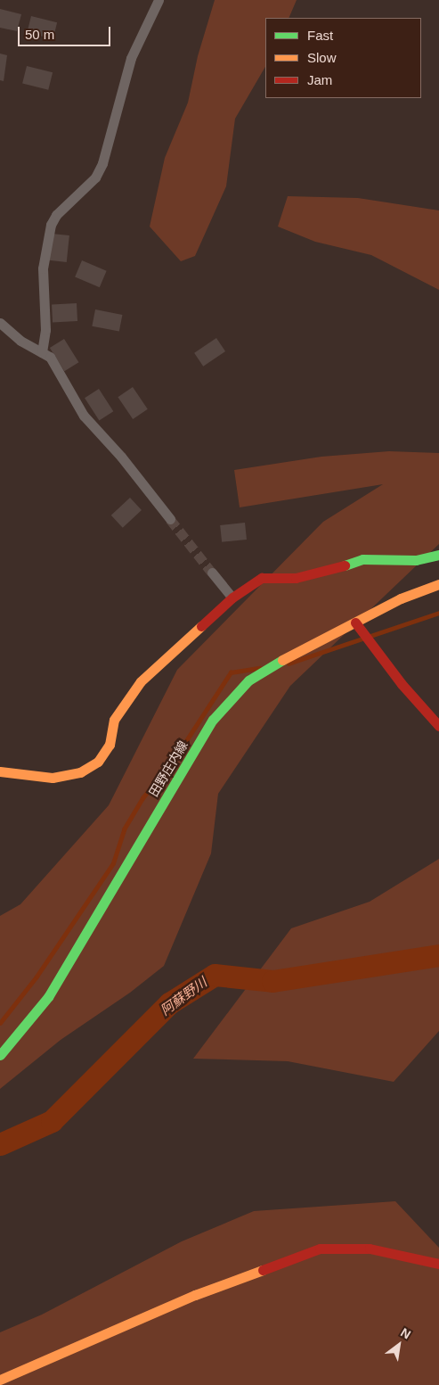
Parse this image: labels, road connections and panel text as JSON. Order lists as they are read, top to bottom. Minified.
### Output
{"streets":{"street":["田野庄内線"]},"water":["阿蘇野川"],"legend":["Fast","Slow","Jam"],"scale_bar":"50 m","north":"top right"}
